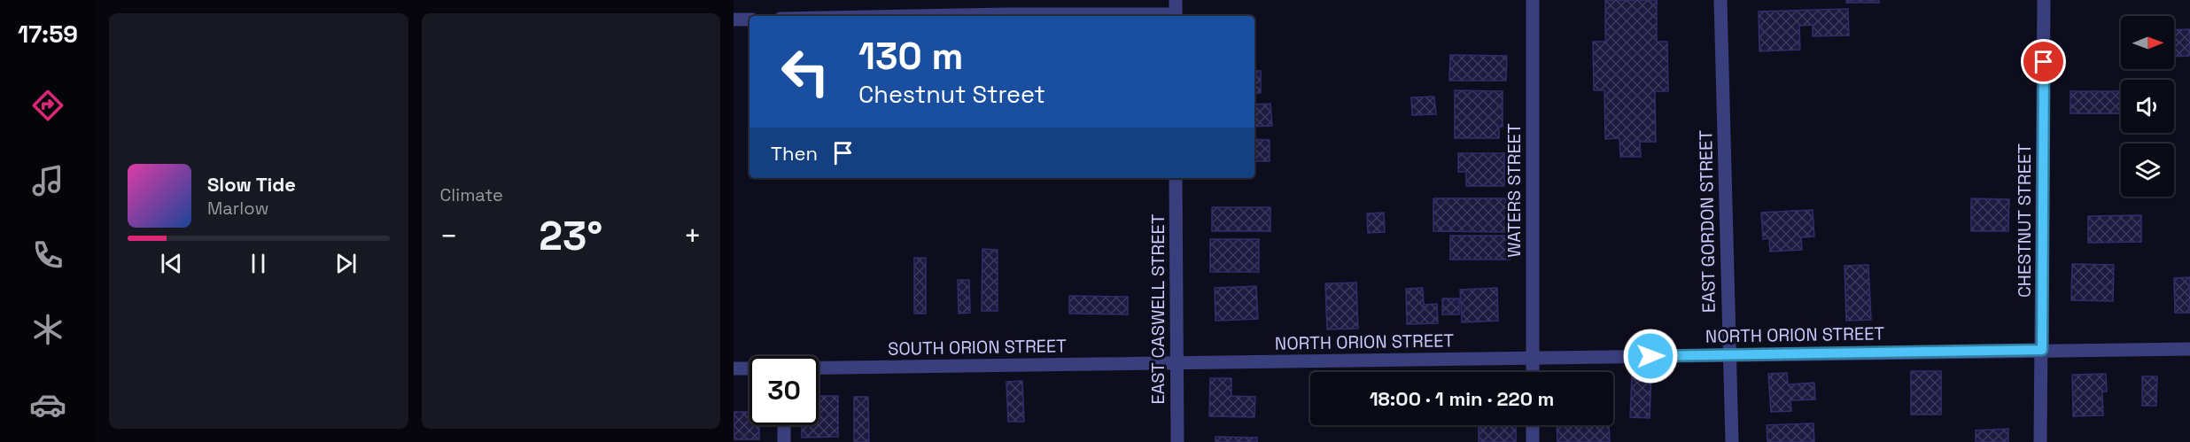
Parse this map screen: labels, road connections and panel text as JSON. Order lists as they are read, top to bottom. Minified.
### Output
{"streets":{"street":["WATERS STREET","CHESTNUT STREET","EAST GORDON STREET","EAST CASWELL STREET","NORTH ORION STREET","SOUTH ORION STREET"]},"crossings":[["WATERS STREET","NORTH ORION STREET"],["CHESTNUT STREET","NORTH ORION STREET"],["EAST GORDON STREET","NORTH ORION STREET"],["EAST CASWELL STREET","NORTH ORION STREET"],["EAST CASWELL STREET","SOUTH ORION STREET"],["NORTH ORION STREET","SOUTH ORION STREET"]],"north":"right","page":{"tabs":"17:59","tile":"Climate","turn":["130 m","Chestnut Street"],"then":"Then","song":["Slow Tide","Marlow"],"heat":["−","23°","+"],"limit":"30","trip":"18:00 · 1 min · 220 m"}}
